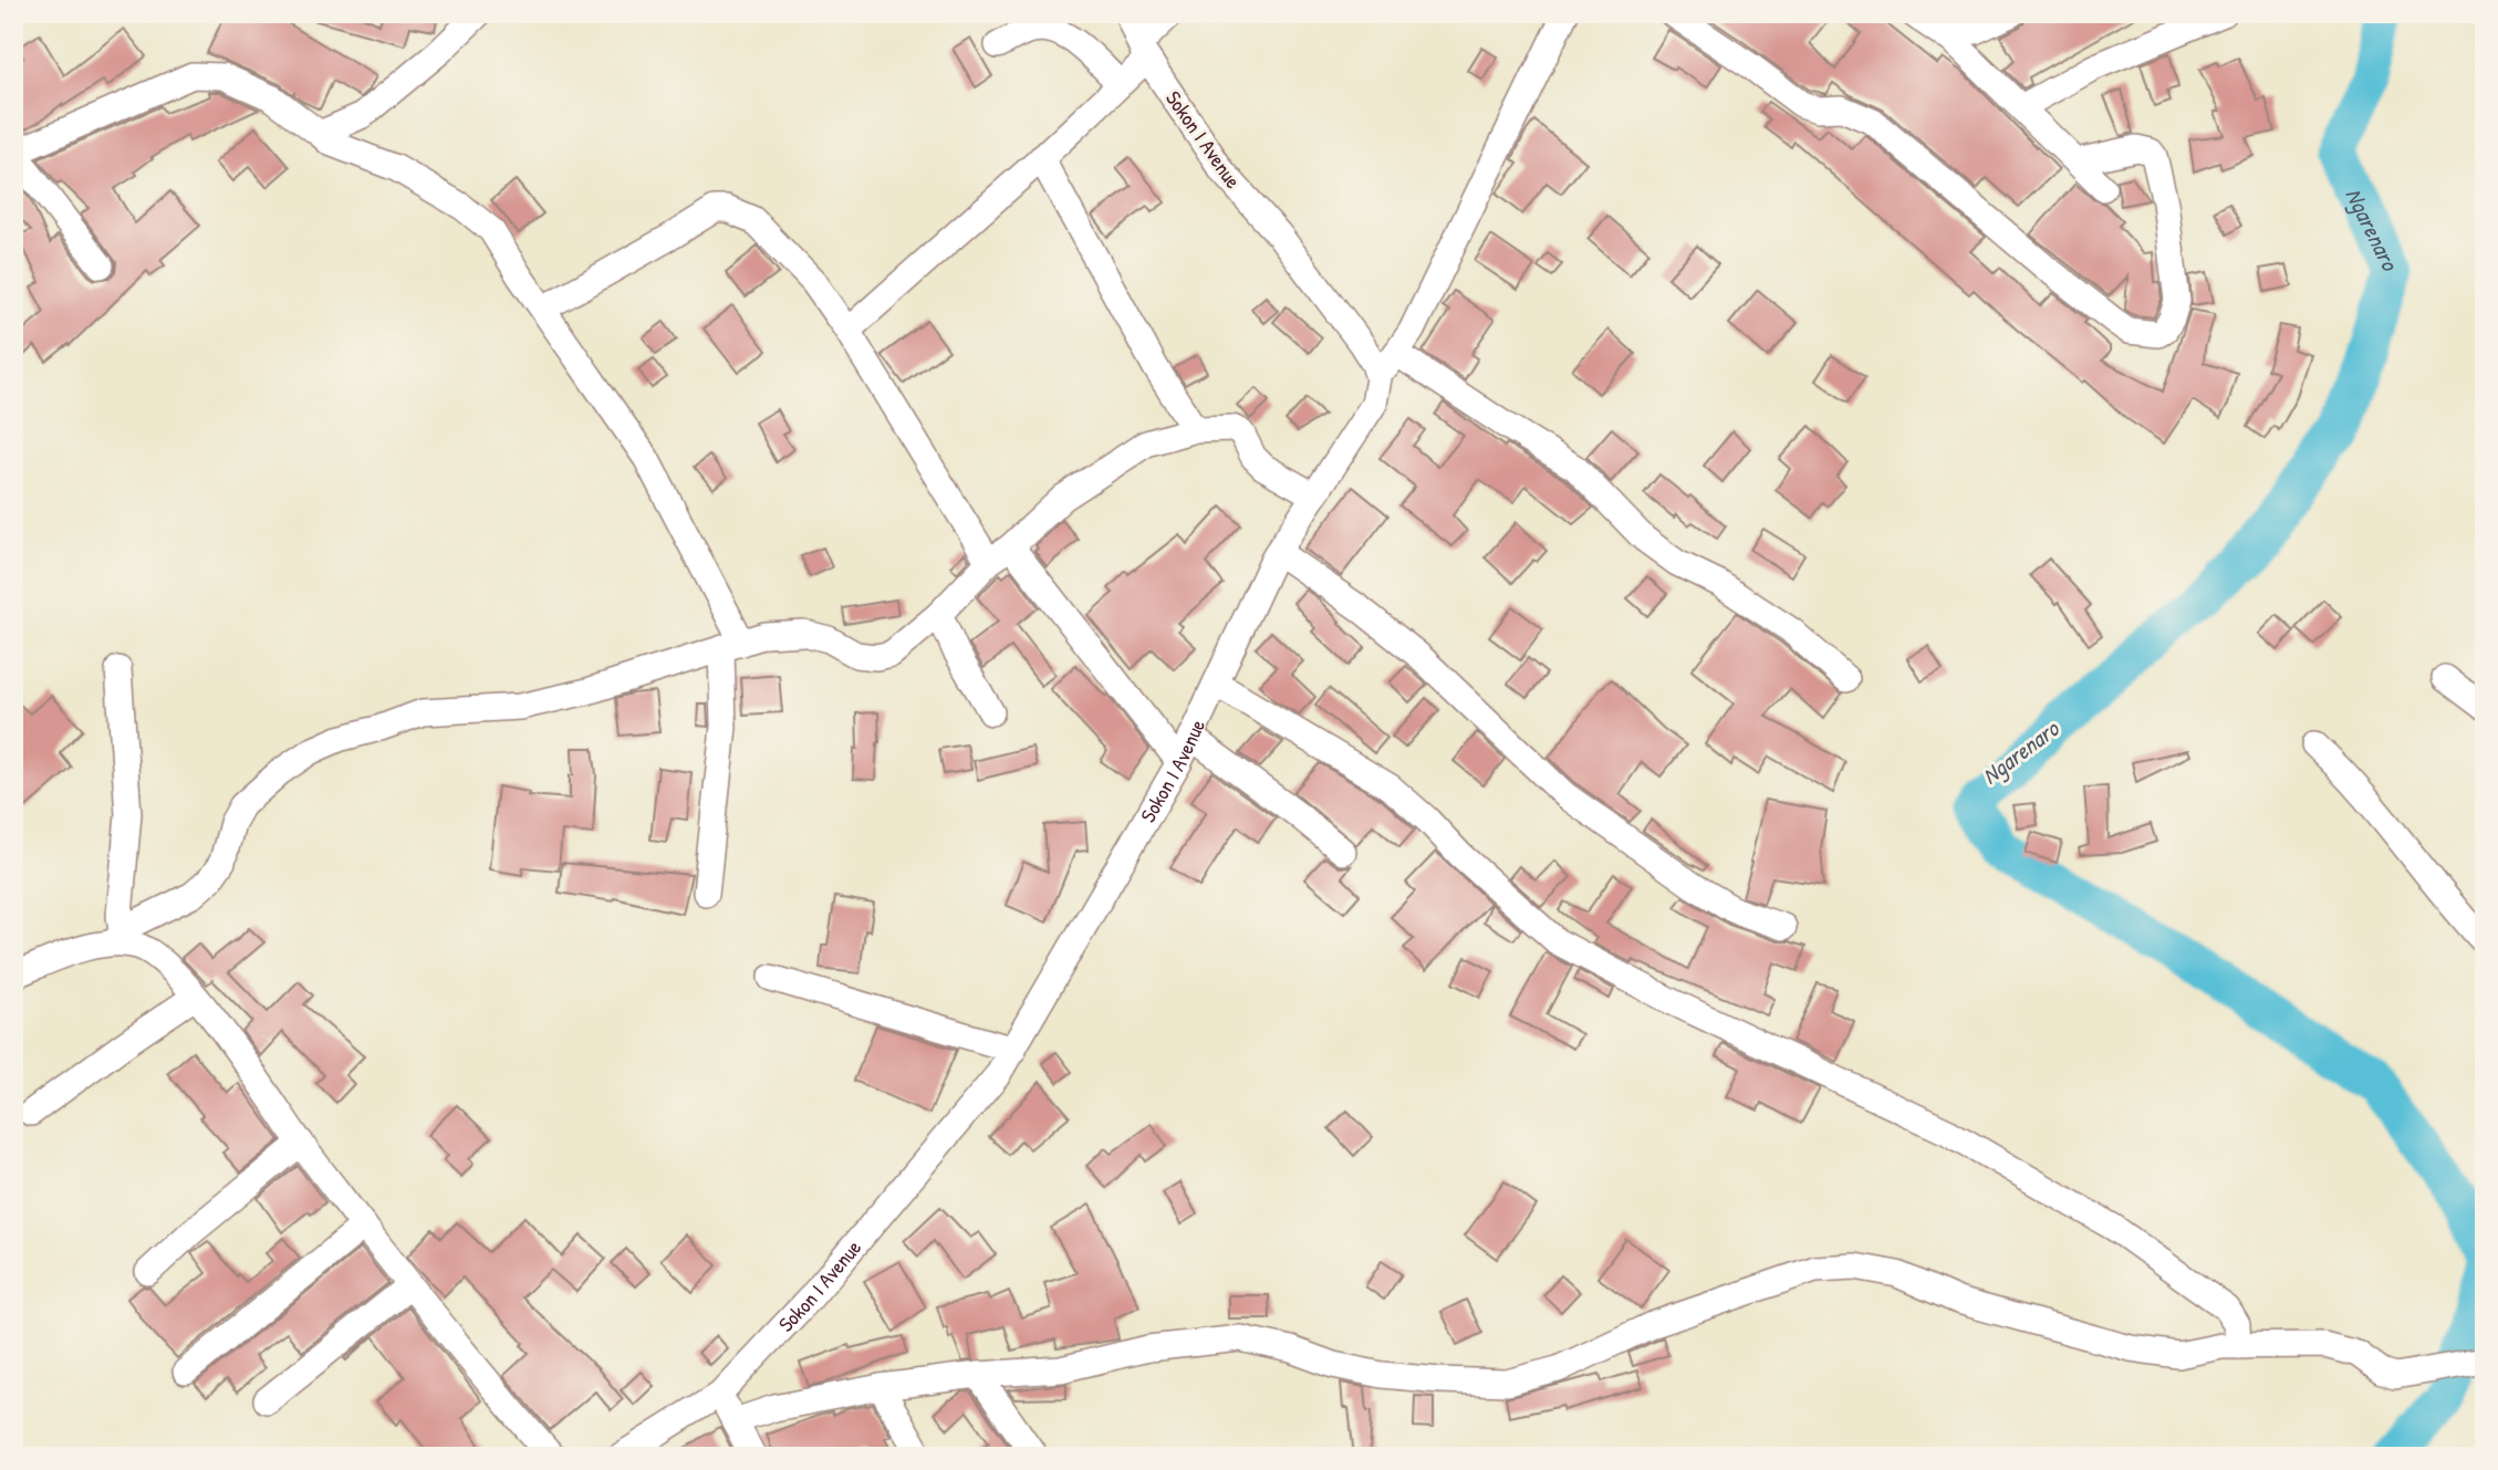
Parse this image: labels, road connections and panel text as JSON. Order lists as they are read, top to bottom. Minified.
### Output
{"streets":{"street":["Sokon I Avenue"]},"water":["Ngarenaro"]}
